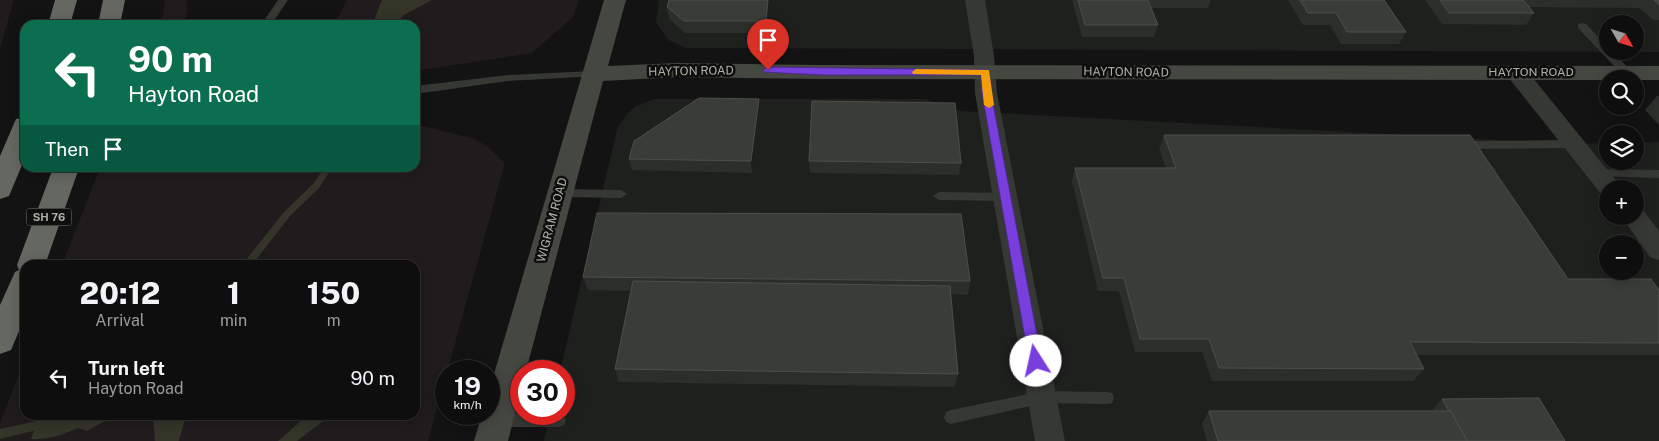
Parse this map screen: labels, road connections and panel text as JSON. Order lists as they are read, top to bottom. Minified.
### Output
{"streets":{"highway":["SH 76"],"street":["HAYTON ROAD","WIGRAM ROAD"]},"crossings":[["HAYTON ROAD","WIGRAM ROAD"]],"north":"bottom right","page":{"map_buttons":["+","−"],"turn":["90 m","Hayton Road"],"then":"Then","eta":["20:12","Arrival","1","min","150","m"],"list":[{"name":"Turn left","note":"Hayton Road","value":"90 m"}],"speed":"19 km/h","limit":"30"}}
